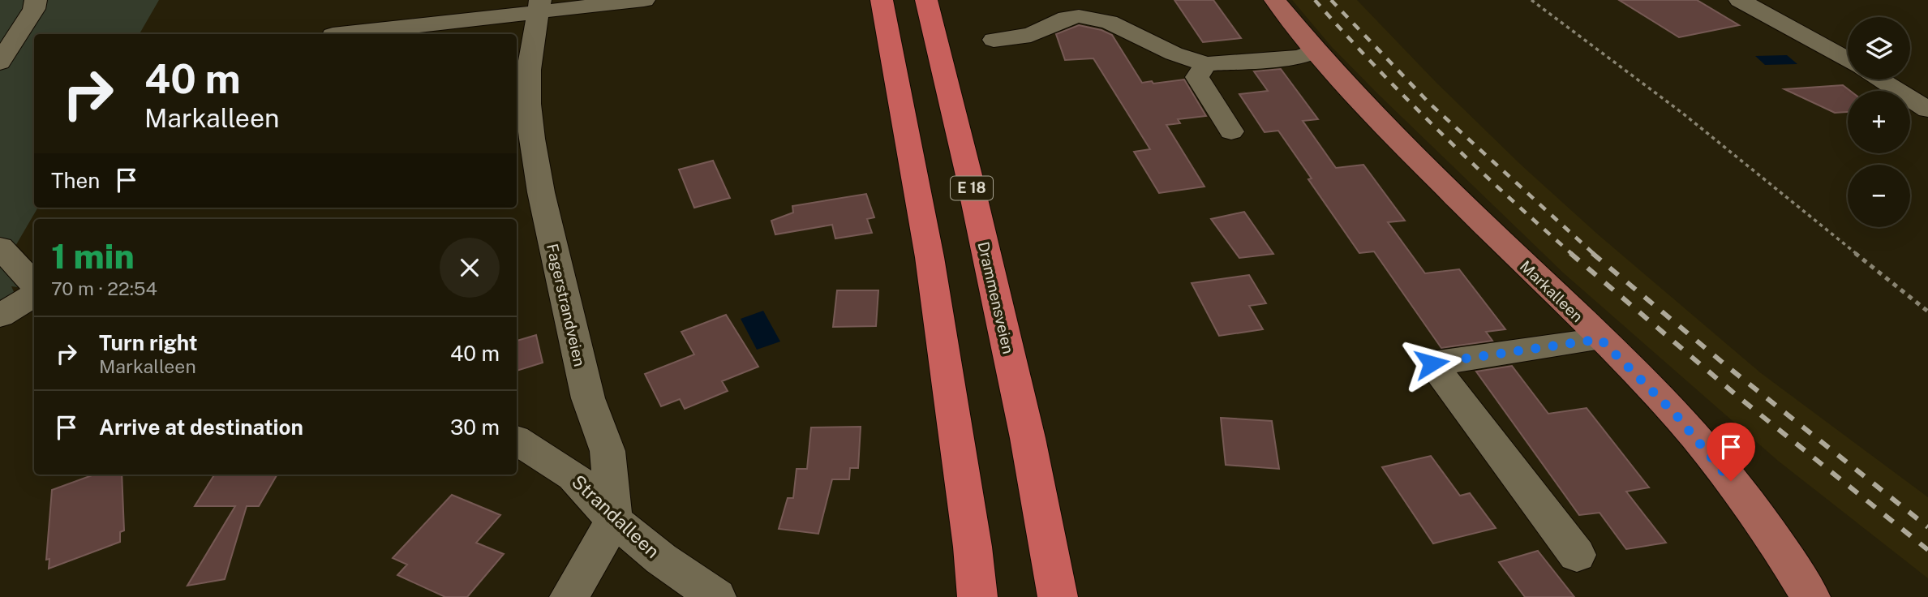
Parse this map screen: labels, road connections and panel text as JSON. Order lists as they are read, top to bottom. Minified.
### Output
{"streets":{"highway":["E 18","Drammensveien"],"main road":["Markalleen"],"street":["Fagerstrandveien","Strandalleen"]},"crossings":[["Fagerstrandveien","Strandalleen"]],"page":{"map_buttons":["+","−"],"turn":["40 m","Markalleen"],"then":"Then","heading":["1 min","70 m · 22:54"],"list":[{"name":"Turn right","note":"Markalleen","value":"40 m"},{"name":"Arrive at destination","value":"30 m"}]}}
